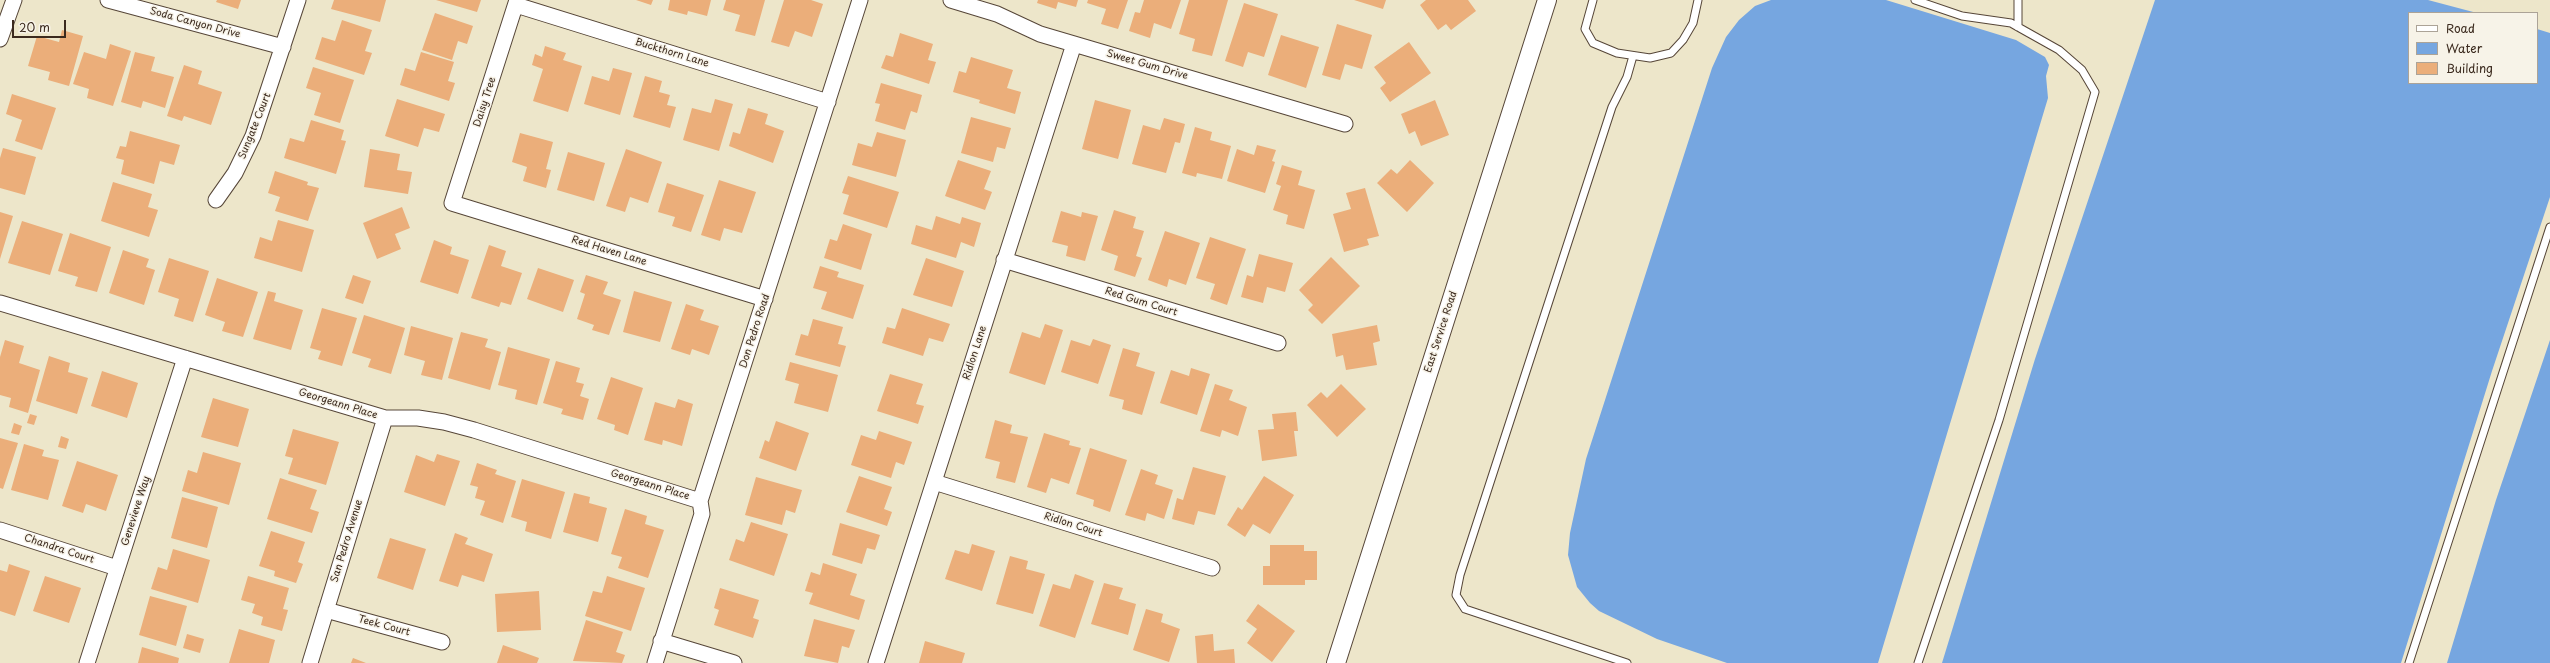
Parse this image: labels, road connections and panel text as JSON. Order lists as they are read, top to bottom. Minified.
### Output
{"streets":{"street":["Soda Canyon Drive","Buckthorn Lane","Sweet Gum Drive","Daisy Tree","Sungate Court","Red Haven Lane","Red Gum Court","Don Pedro Road","East Service Road","Ridlon Lane","Georgeann Place","Genevieve Way","Ridlon Court","San Pedro Avenue","Chandra Court","Teek Court"]},"crossings":[["Soda Canyon Drive","Sungate Court"],["Buckthorn Lane","Daisy Tree"],["Buckthorn Lane","Don Pedro Road"],["Sweet Gum Drive","Ridlon Lane"],["Daisy Tree","Red Haven Lane"],["Red Haven Lane","Don Pedro Road"],["Red Gum Court","Ridlon Lane"],["Don Pedro Road","Georgeann Place"],["Ridlon Lane","Ridlon Court"],["Georgeann Place","Genevieve Way"],["Georgeann Place","San Pedro Avenue"],["Genevieve Way","Chandra Court"],["San Pedro Avenue","Teek Court"]],"legend":["Road","Water","Building"],"scale_bar":"20 m"}
